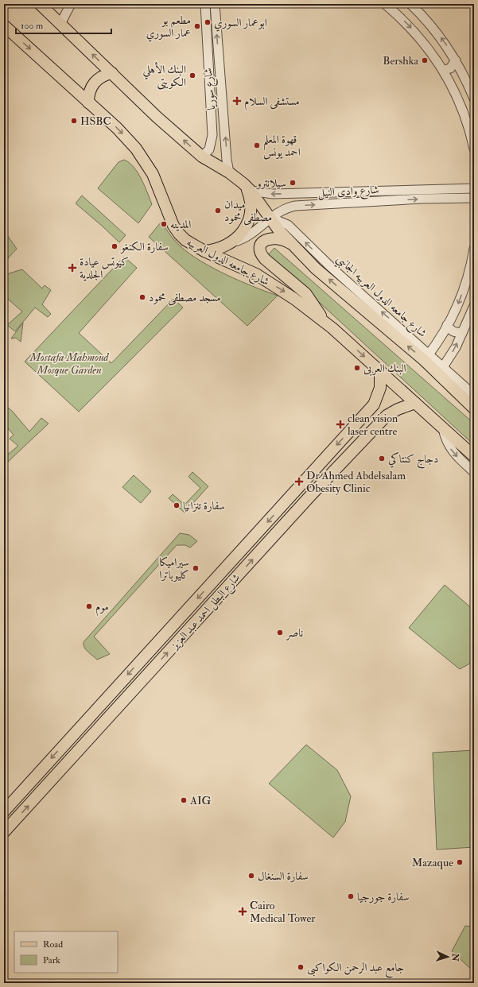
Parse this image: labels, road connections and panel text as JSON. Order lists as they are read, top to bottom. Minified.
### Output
{"streets":{"main road":["شارع جامعه الدول العربيه","شارع البطل احمد عبد العزيز"],"street":["شارع سوريا","شارع وادى النيل","شارع جامعه الدول العربيه الجانبي"]},"crossings":[["شارع وادى النيل","شارع جامعه الدول العربيه الجانبي"],["شارع جامعه الدول العربيه","شارع البطل احمد عبد العزيز"]],"one_way":["شارع جامعه الدول العربيه الجانبي"],"parks":["Mostafa Mahmoud Mosque Garden"],"places":{"other":["ابوعمار السوري","مطعم بو عمار السوري","Bershka","البنك الأهلي الكويتى","HSBC","قهوة المعلم احمد يونس","سيلانترو","ميدان مصطفى محمود","المدينه","سفارة الكنغو","مسجد مصطفى محمود","البنك العربى","دجاج كنتاكي","سفارة تنزانيا","سيراميكا كليوباترا","موم","ناصر","AIG","Mazaque","سفارة السنغال","سفارة جورجيا","جامع عبد الرحمن الكواكبى"],"health":["مستشفى السلام","كيوتس عيادة الجلدية","clean vision laser centre","Dr Ahmed Abdelsalam Obesity Clinic","Cairo Medical Tower"]},"legend":["Road","Park"],"scale_bar":"100 m","north":"right"}
